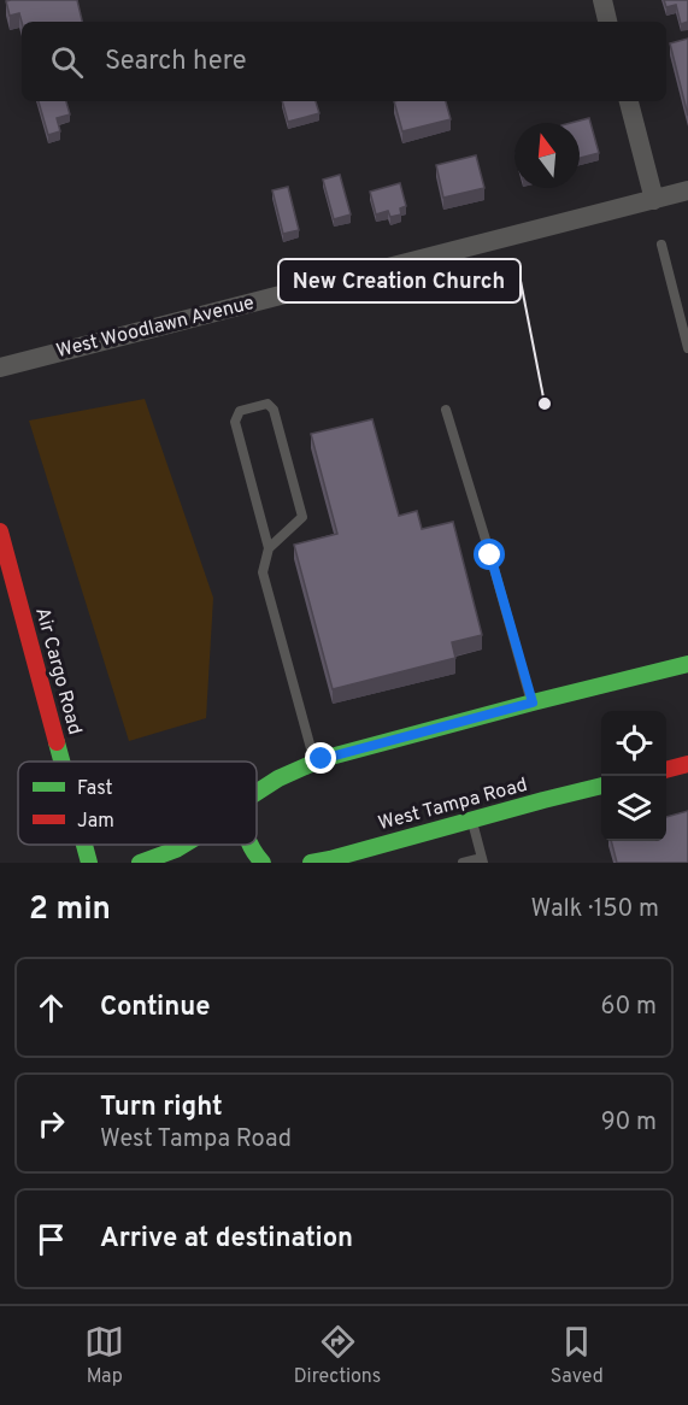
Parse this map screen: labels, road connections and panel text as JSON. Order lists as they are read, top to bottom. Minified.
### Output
{"streets":{"street":["West Woodlawn Avenue","Air Cargo Road","West Tampa Road"]},"places":["New Creation Church"],"legend":["Fast","Jam"],"north":"top","page":{"search":"Search here","heading":["2 min","Walk · 150 m"],"list":[["Continue","60 m"],["Turn right","West Tampa Road","90 m"],"Arrive at destination"],"nav":["Map","Directions","Saved"]}}
